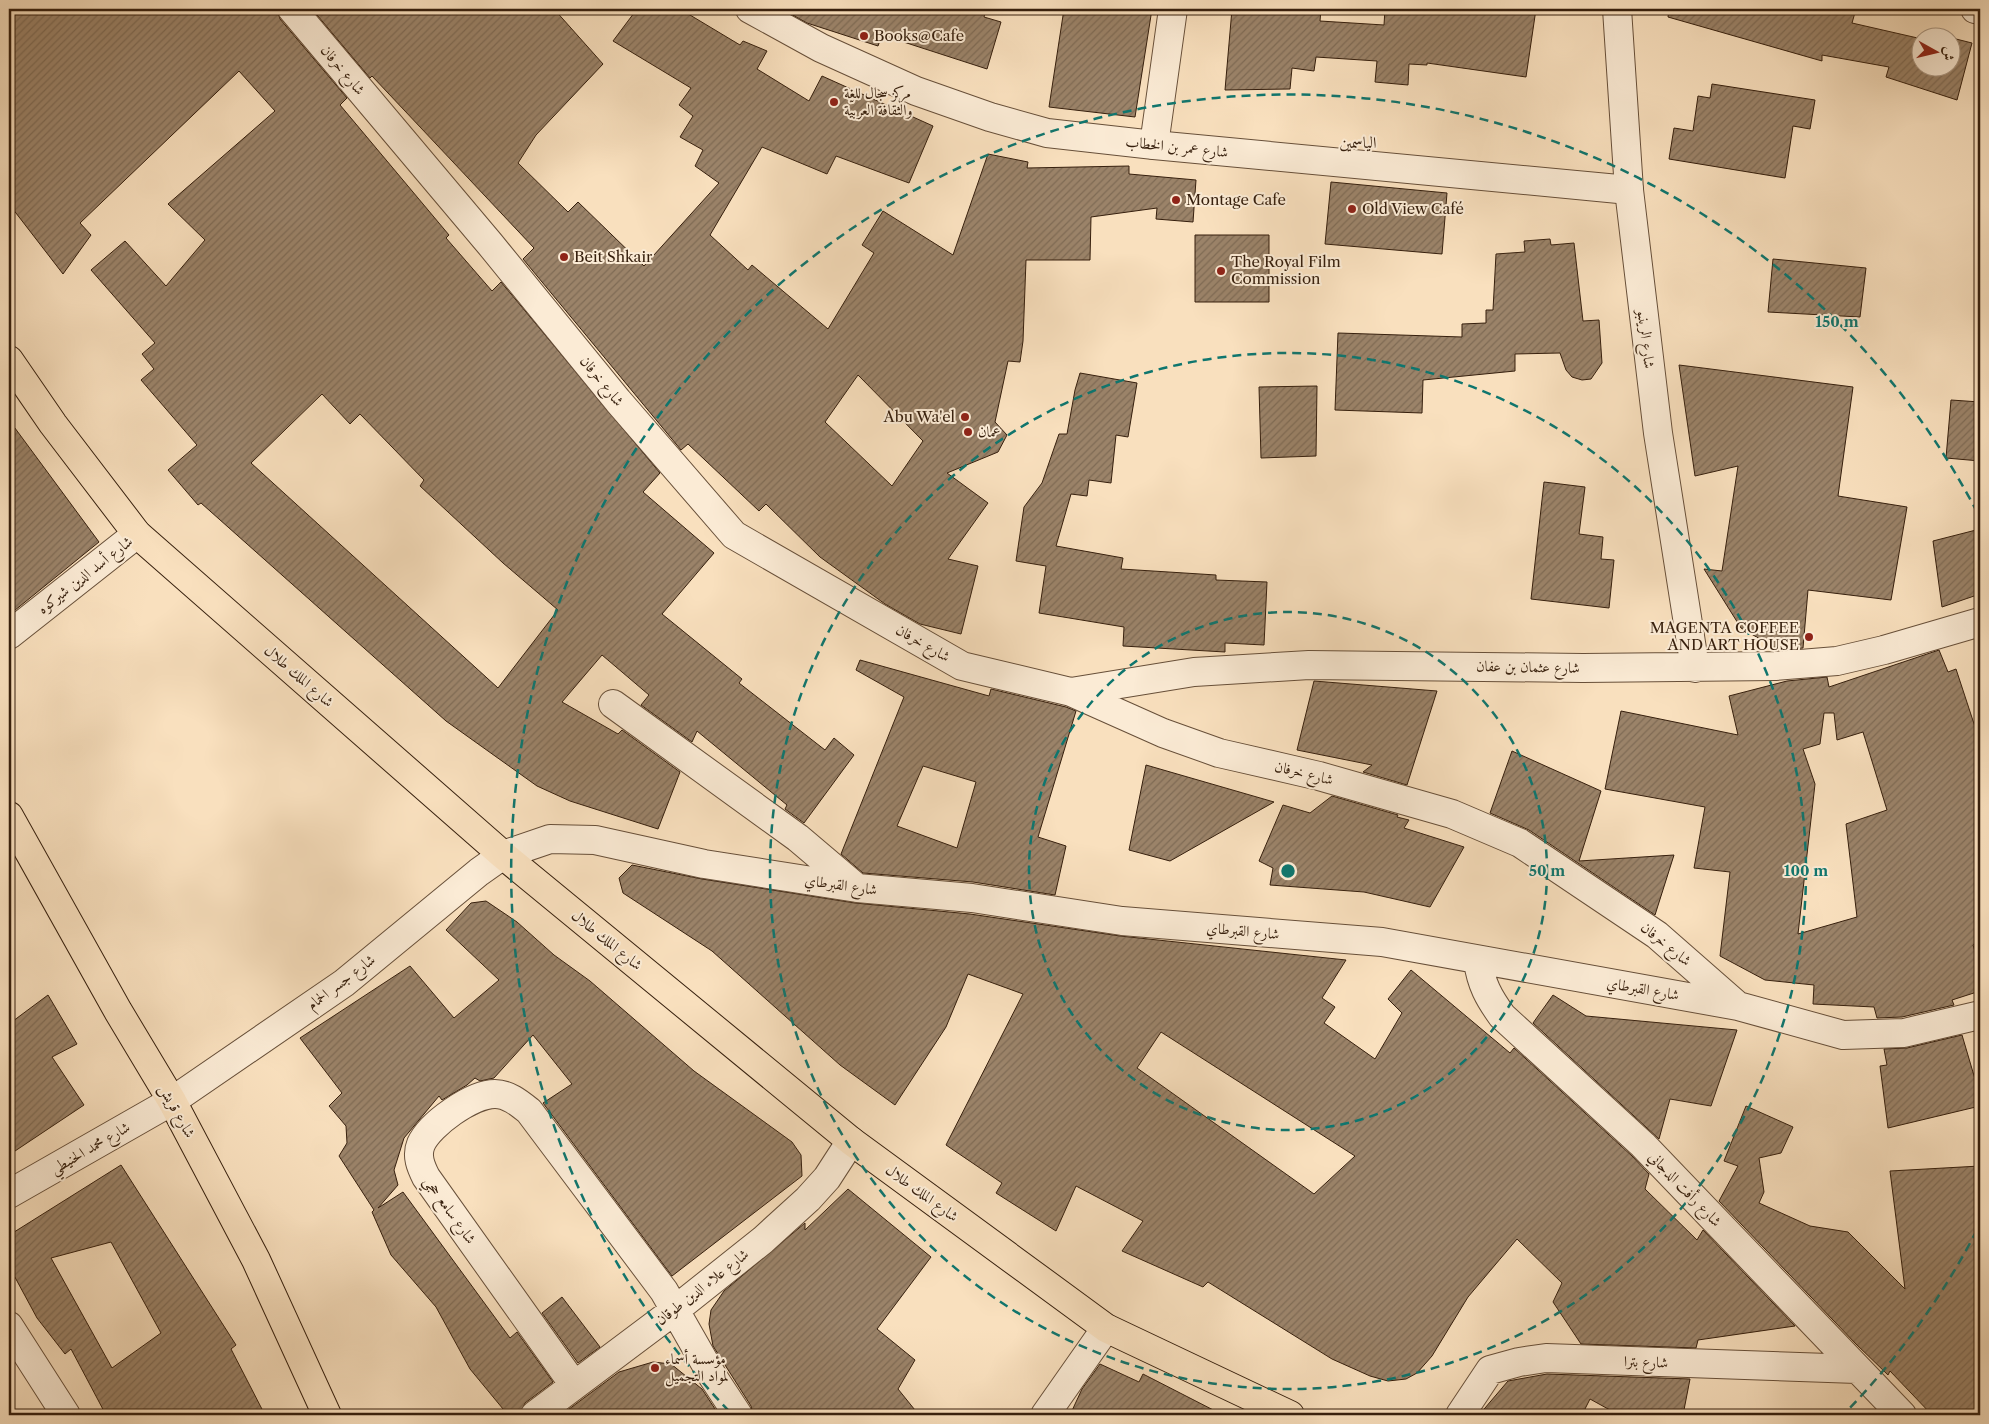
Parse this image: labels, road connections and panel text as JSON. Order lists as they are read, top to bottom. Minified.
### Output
{"streets":{"main road":["شارع الملك طلال","شارع قريش"],"street":["شارع خرفان","شارع عمر بن الخطاب","شارع الرينبو","شارع أسد الدين شيركوه","شارع عثمان بن عفان","شارع القبرطاي","شارع جسر الحمام","شارع محمد الحنيطي","شارع رأفت الدجاني","شارع سامع حجي","شارع علاء الدين طوقان","شارع بترا"]},"crossings":[["شارع خرفان","شارع عثمان بن عفان"],["شارع خرفان","شارع القبرطاي"],["شارع عمر بن الخطاب","شارع الرينبو"],["شارع الرينبو","شارع عثمان بن عفان"],["شارع أسد الدين شيركوه","شارع الملك طلال"],["شارع الملك طلال","شارع القبرطاي"],["شارع الملك طلال","شارع جسر الحمام"],["شارع الملك طلال","شارع علاء الدين طوقان"],["شارع القبرطاي","شارع جسر الحمام"],["شارع القبرطاي","شارع رأفت الدجاني"],["شارع جسر الحمام","شارع قريش"],["شارع جسر الحمام","شارع محمد الحنيطي"],["شارع قريش","شارع محمد الحنيطي"],["شارع رأفت الدجاني","شارع بترا"],["شارع سامع حجي","شارع علاء الدين طوقان"]],"districts":["الياسمين"],"places":["Books@Cafe","مركز سجال للغة والثقافة العربيّة","Montage Cafe","Old View Café","Beit Shkair","The Royal Film Commission","Abu Wa'el","عمان","MAGENTA COFFEE AND ART HOUSE","مؤسسة أسماء لمواد التجميل"],"north":"right","rings":["150 m","50 m","100 m"]}
